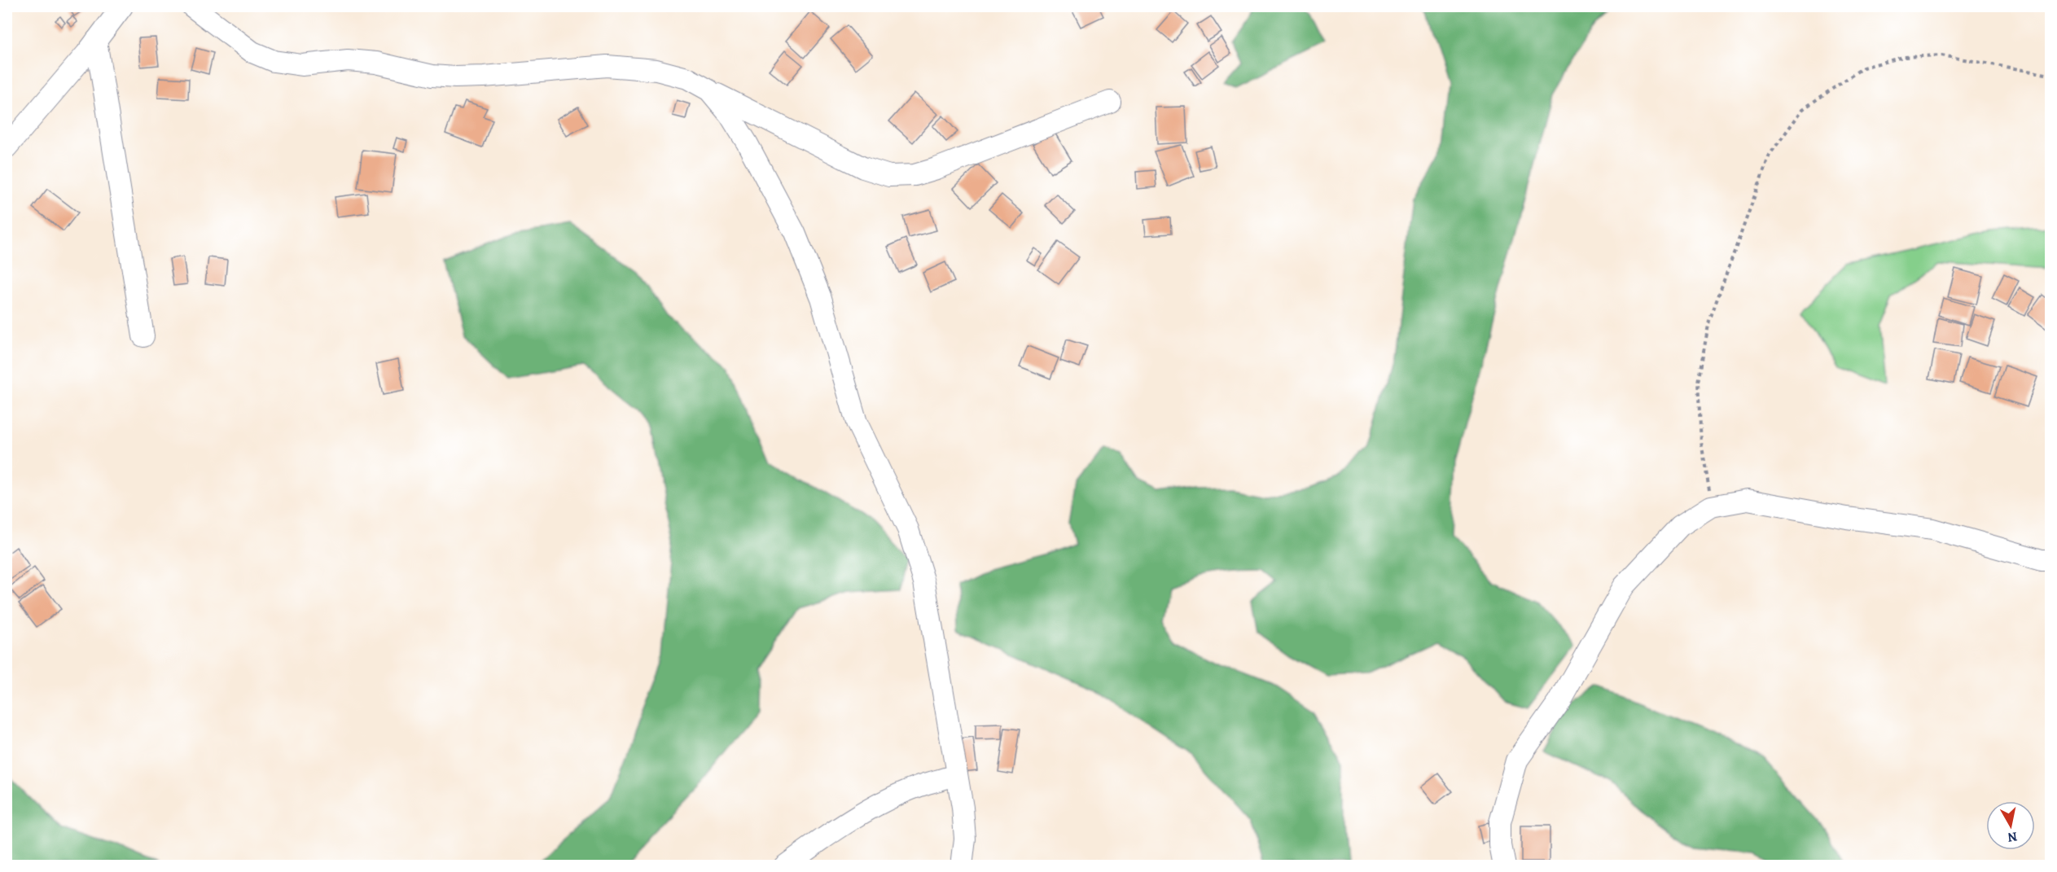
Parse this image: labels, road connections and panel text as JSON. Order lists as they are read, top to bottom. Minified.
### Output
{"north":"bottom"}
